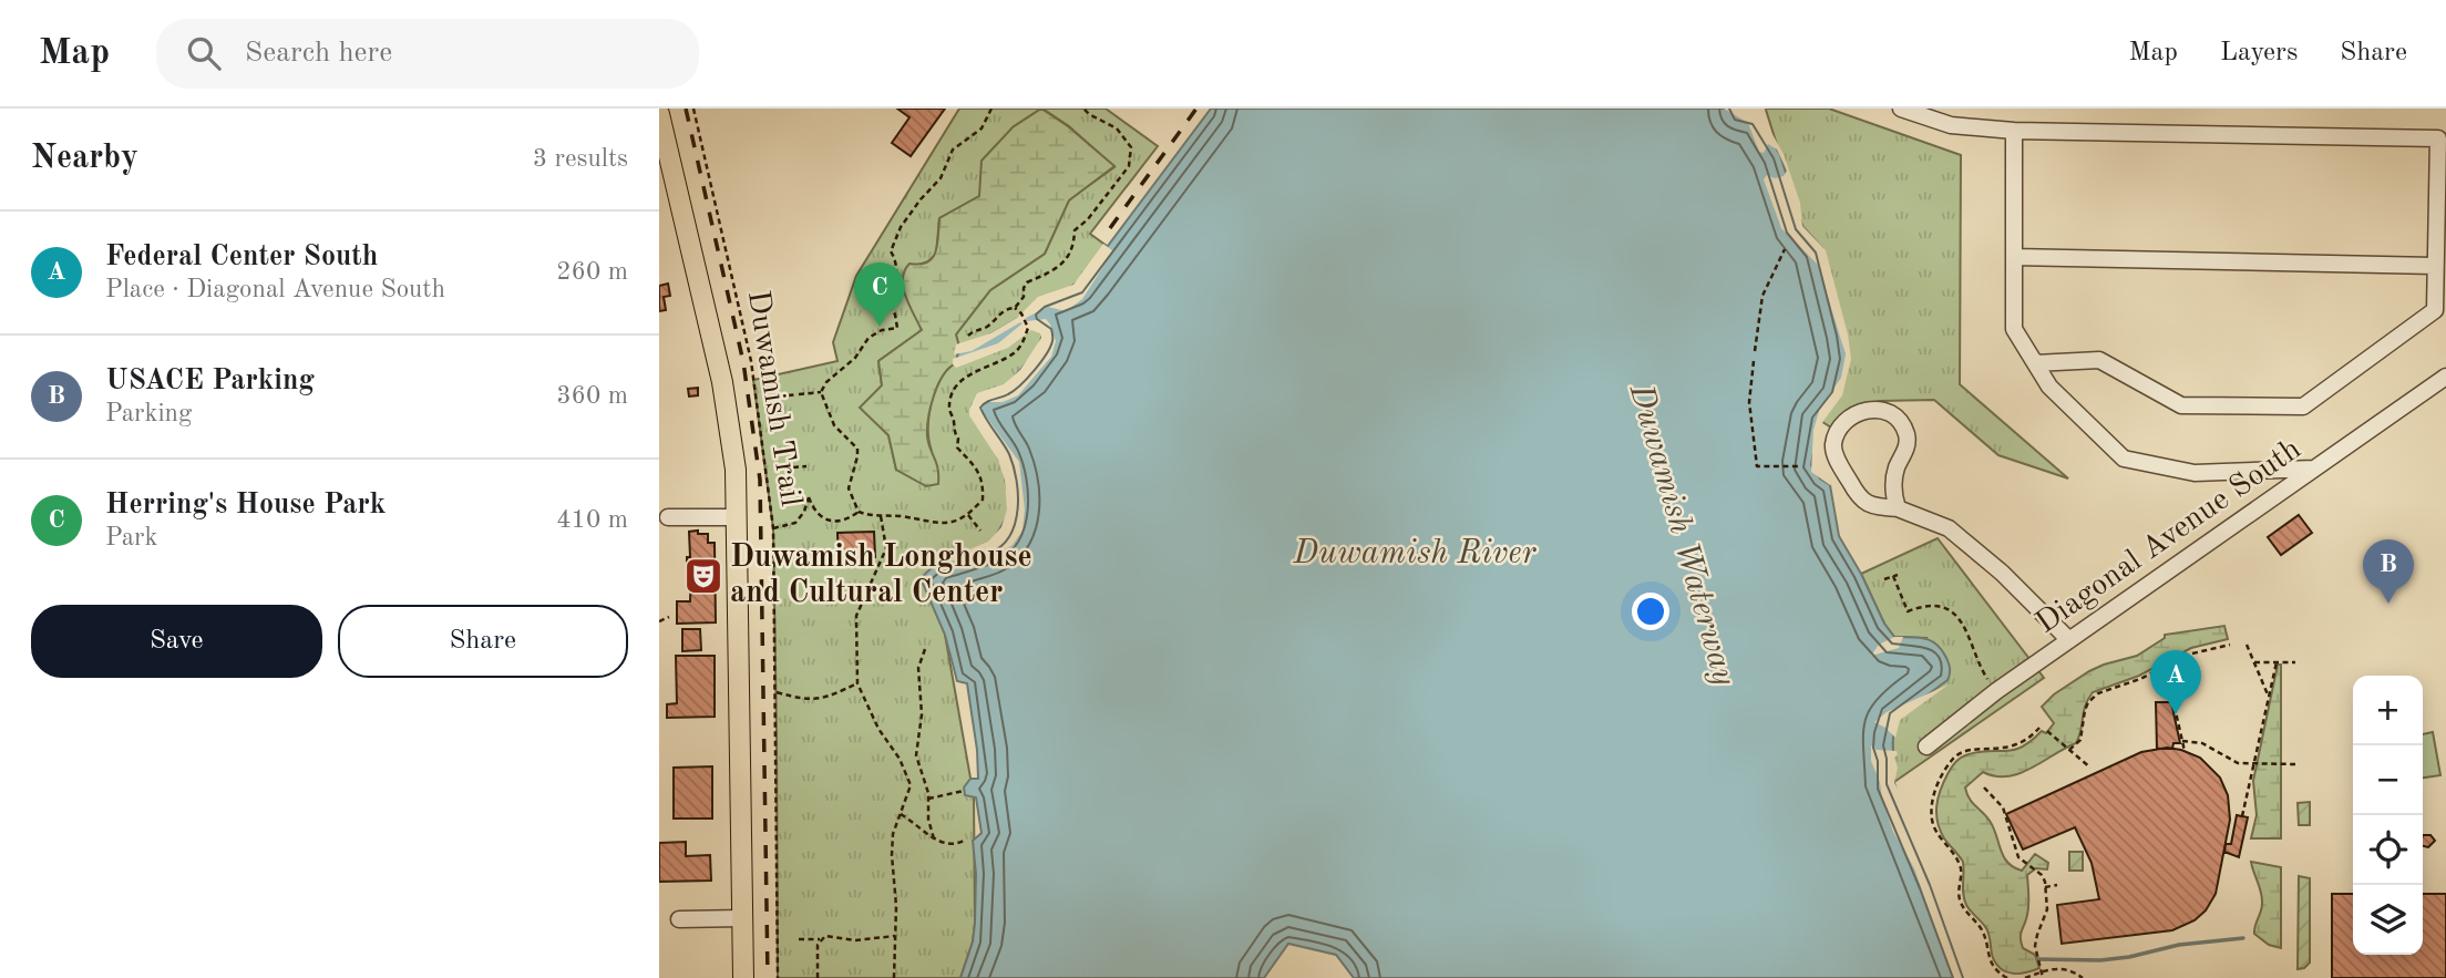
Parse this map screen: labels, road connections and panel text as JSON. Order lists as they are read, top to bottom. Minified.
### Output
{"streets":{"street":["Diagonal Avenue South"],"path":["Duwamish Trail"]},"water":["Duwamish Waterway","Duwamish River"],"places":{"theatre":["Duwamish Longhouse and Cultural Center"]},"page":{"header":"Map","search":"Search here","nav":["Map","Layers","Share"],"heading":["Nearby","3 results"],"list":[{"mark":"A","name":"Federal Center South","note":"Place · Diagonal Avenue South","value":"260 m"},{"mark":"B","name":"USACE Parking","note":"Parking","value":"360 m"},{"mark":"C","name":"Herring's House Park","note":"Park","value":"410 m"}],"pins":["C","B","A"],"buttons":["Save","Share"],"map_buttons":["+","−"]}}
